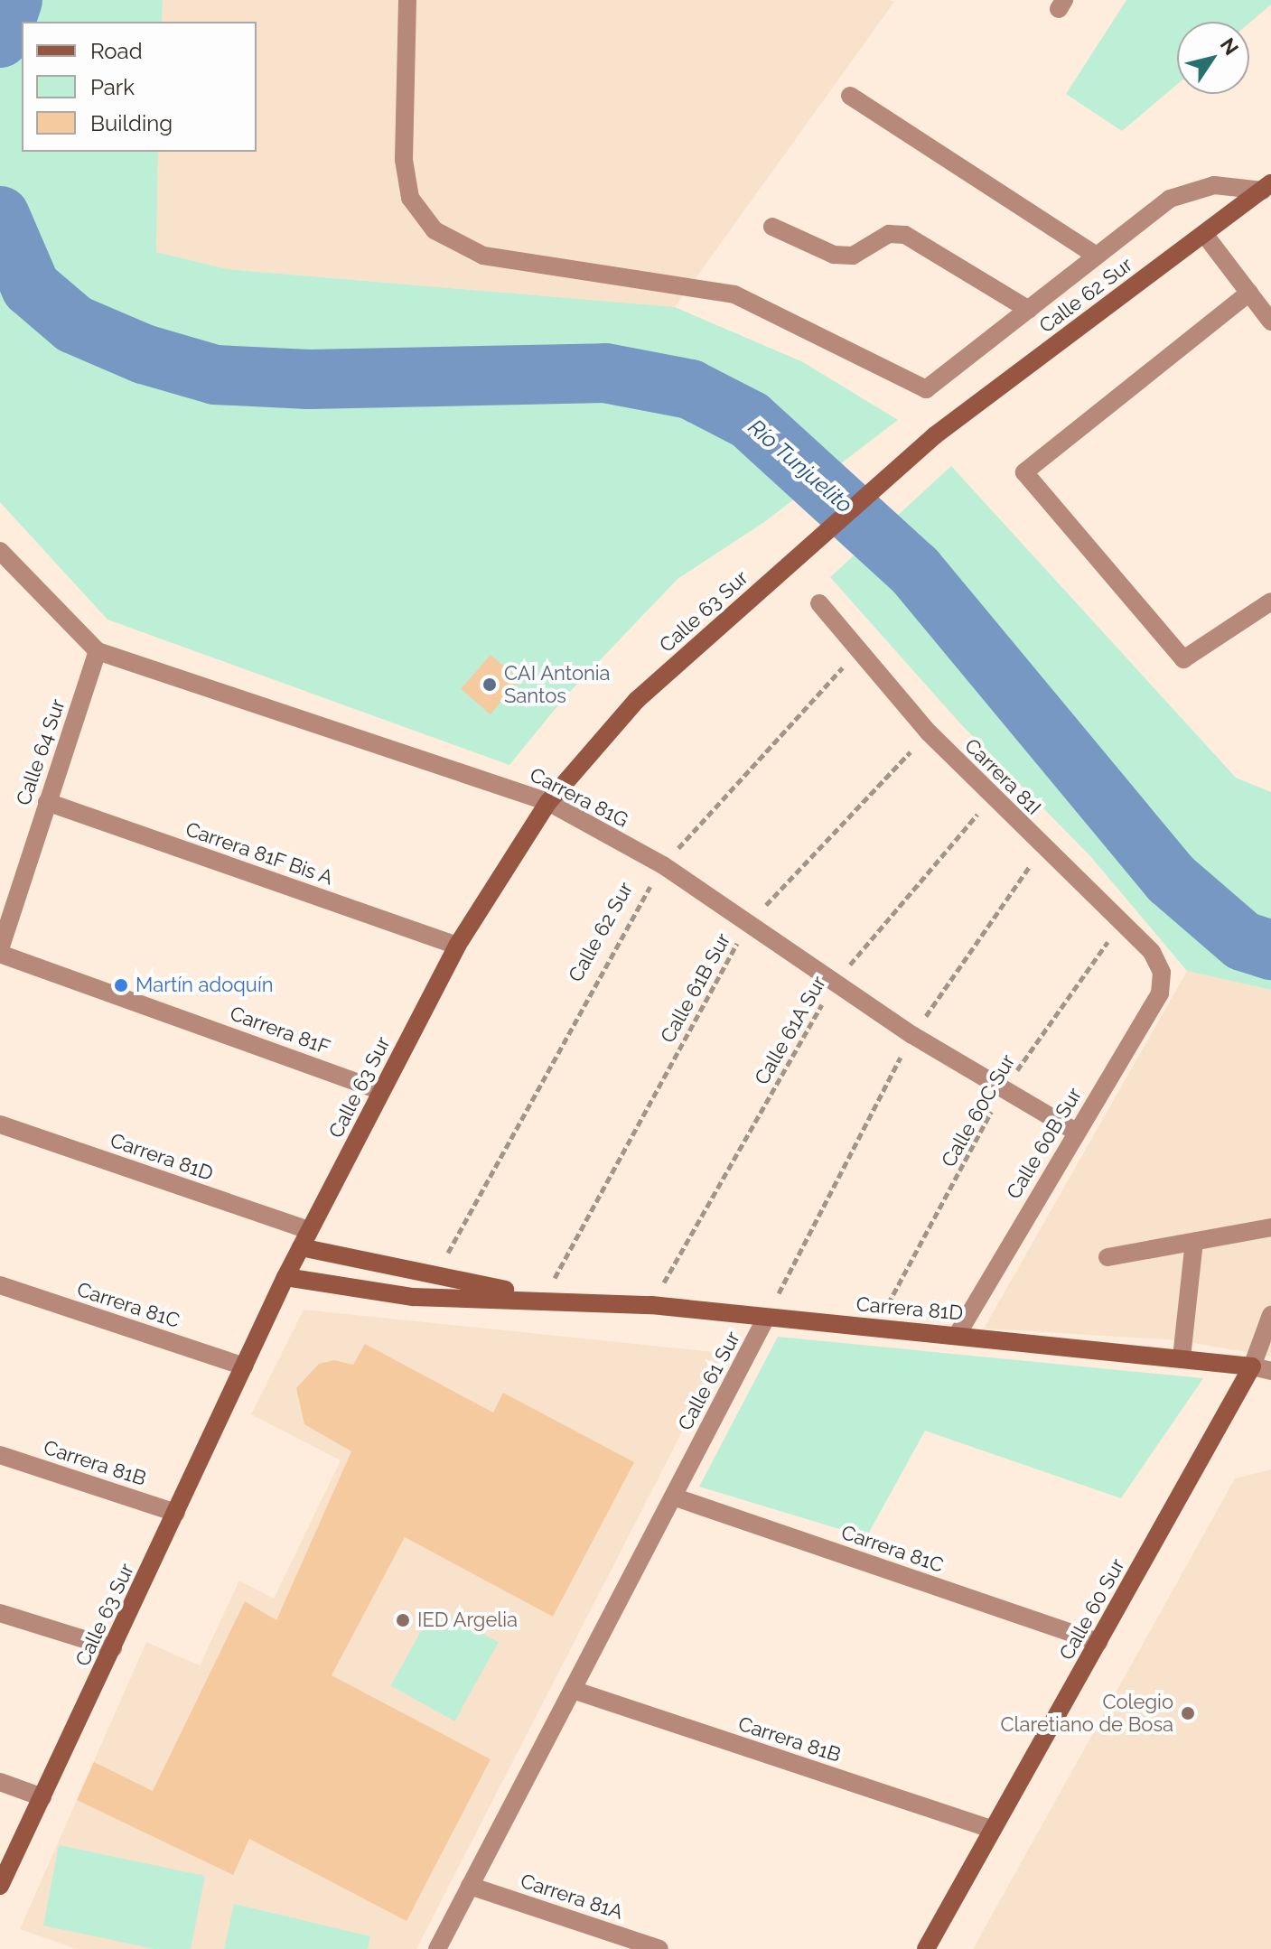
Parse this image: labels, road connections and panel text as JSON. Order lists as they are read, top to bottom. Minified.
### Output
{"streets":{"street":["Calle 62 Sur","Calle 63 Sur","Calle 64 Sur","Carrera 81I","Carrera 81G","Carrera 81F Bis A","Carrera 81F","Calle 60B Sur","Carrera 81D","Carrera 81C","Calle 61 Sur","Carrera 81B","Calle 60 Sur","Carrera 81A"],"path":["Calle 61B Sur","Calle 61A Sur","Calle 60C Sur"]},"crossings":[["Calle 62 Sur","Calle 63 Sur"],["Calle 62 Sur","Carrera 81I"],["Calle 62 Sur","Carrera 81G"],["Calle 62 Sur","Carrera 81D"],["Calle 63 Sur","Carrera 81G"],["Calle 63 Sur","Carrera 81F Bis A"],["Calle 63 Sur","Carrera 81F"],["Calle 63 Sur","Carrera 81D"],["Calle 63 Sur","Carrera 81C"],["Calle 63 Sur","Carrera 81B"],["Calle 64 Sur","Carrera 81G"],["Calle 64 Sur","Carrera 81F Bis A"],["Calle 64 Sur","Carrera 81F"],["Carrera 81I","Calle 61B Sur"],["Carrera 81I","Calle 61A Sur"],["Carrera 81I","Calle 60C Sur"],["Carrera 81I","Calle 60B Sur"],["Carrera 81I","Calle 61 Sur"],["Carrera 81G","Calle 61B Sur"],["Carrera 81G","Calle 61A Sur"],["Carrera 81G","Calle 60C Sur"],["Carrera 81G","Calle 60B Sur"],["Carrera 81G","Calle 61 Sur"],["Calle 61B Sur","Carrera 81D"],["Calle 61A Sur","Carrera 81D"],["Calle 60C Sur","Carrera 81D"],["Calle 60B Sur","Carrera 81D"],["Carrera 81D","Calle 61 Sur"],["Carrera 81D","Calle 60 Sur"],["Carrera 81C","Calle 61 Sur"],["Carrera 81C","Calle 60 Sur"],["Calle 61 Sur","Carrera 81B"],["Calle 61 Sur","Carrera 81A"],["Carrera 81B","Calle 60 Sur"]],"water":["Río Tunjuelito"],"places":["CAI Antonia Santos","Martín adoquín","IED Argelia","Colegio Claretiano de Bosa"],"legend":["Road","Park","Building"],"north":"top right"}
